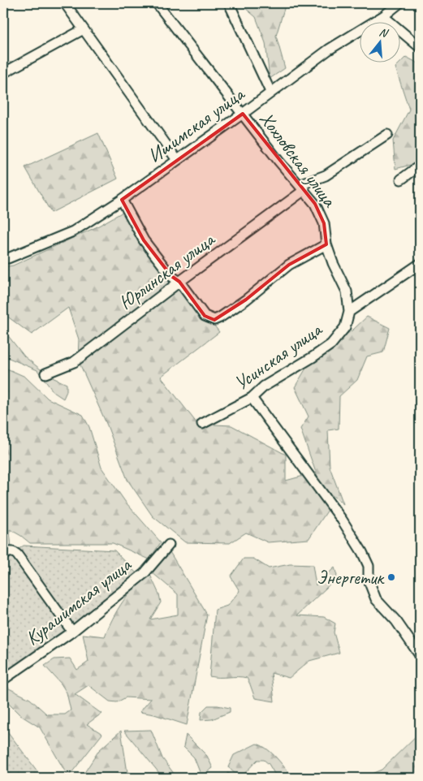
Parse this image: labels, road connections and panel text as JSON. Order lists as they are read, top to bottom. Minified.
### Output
{"streets":{"street":["Ишимская улица","Хохловская улица","Юрлинская улица","Усинская улица","Курашимская улица"]},"crossings":[["Ишимская улица","Хохловская улица"],["Хохловская улица","Юрлинская улица"],["Хохловская улица","Усинская улица"]],"places":["Энергетик"],"north":"top"}
